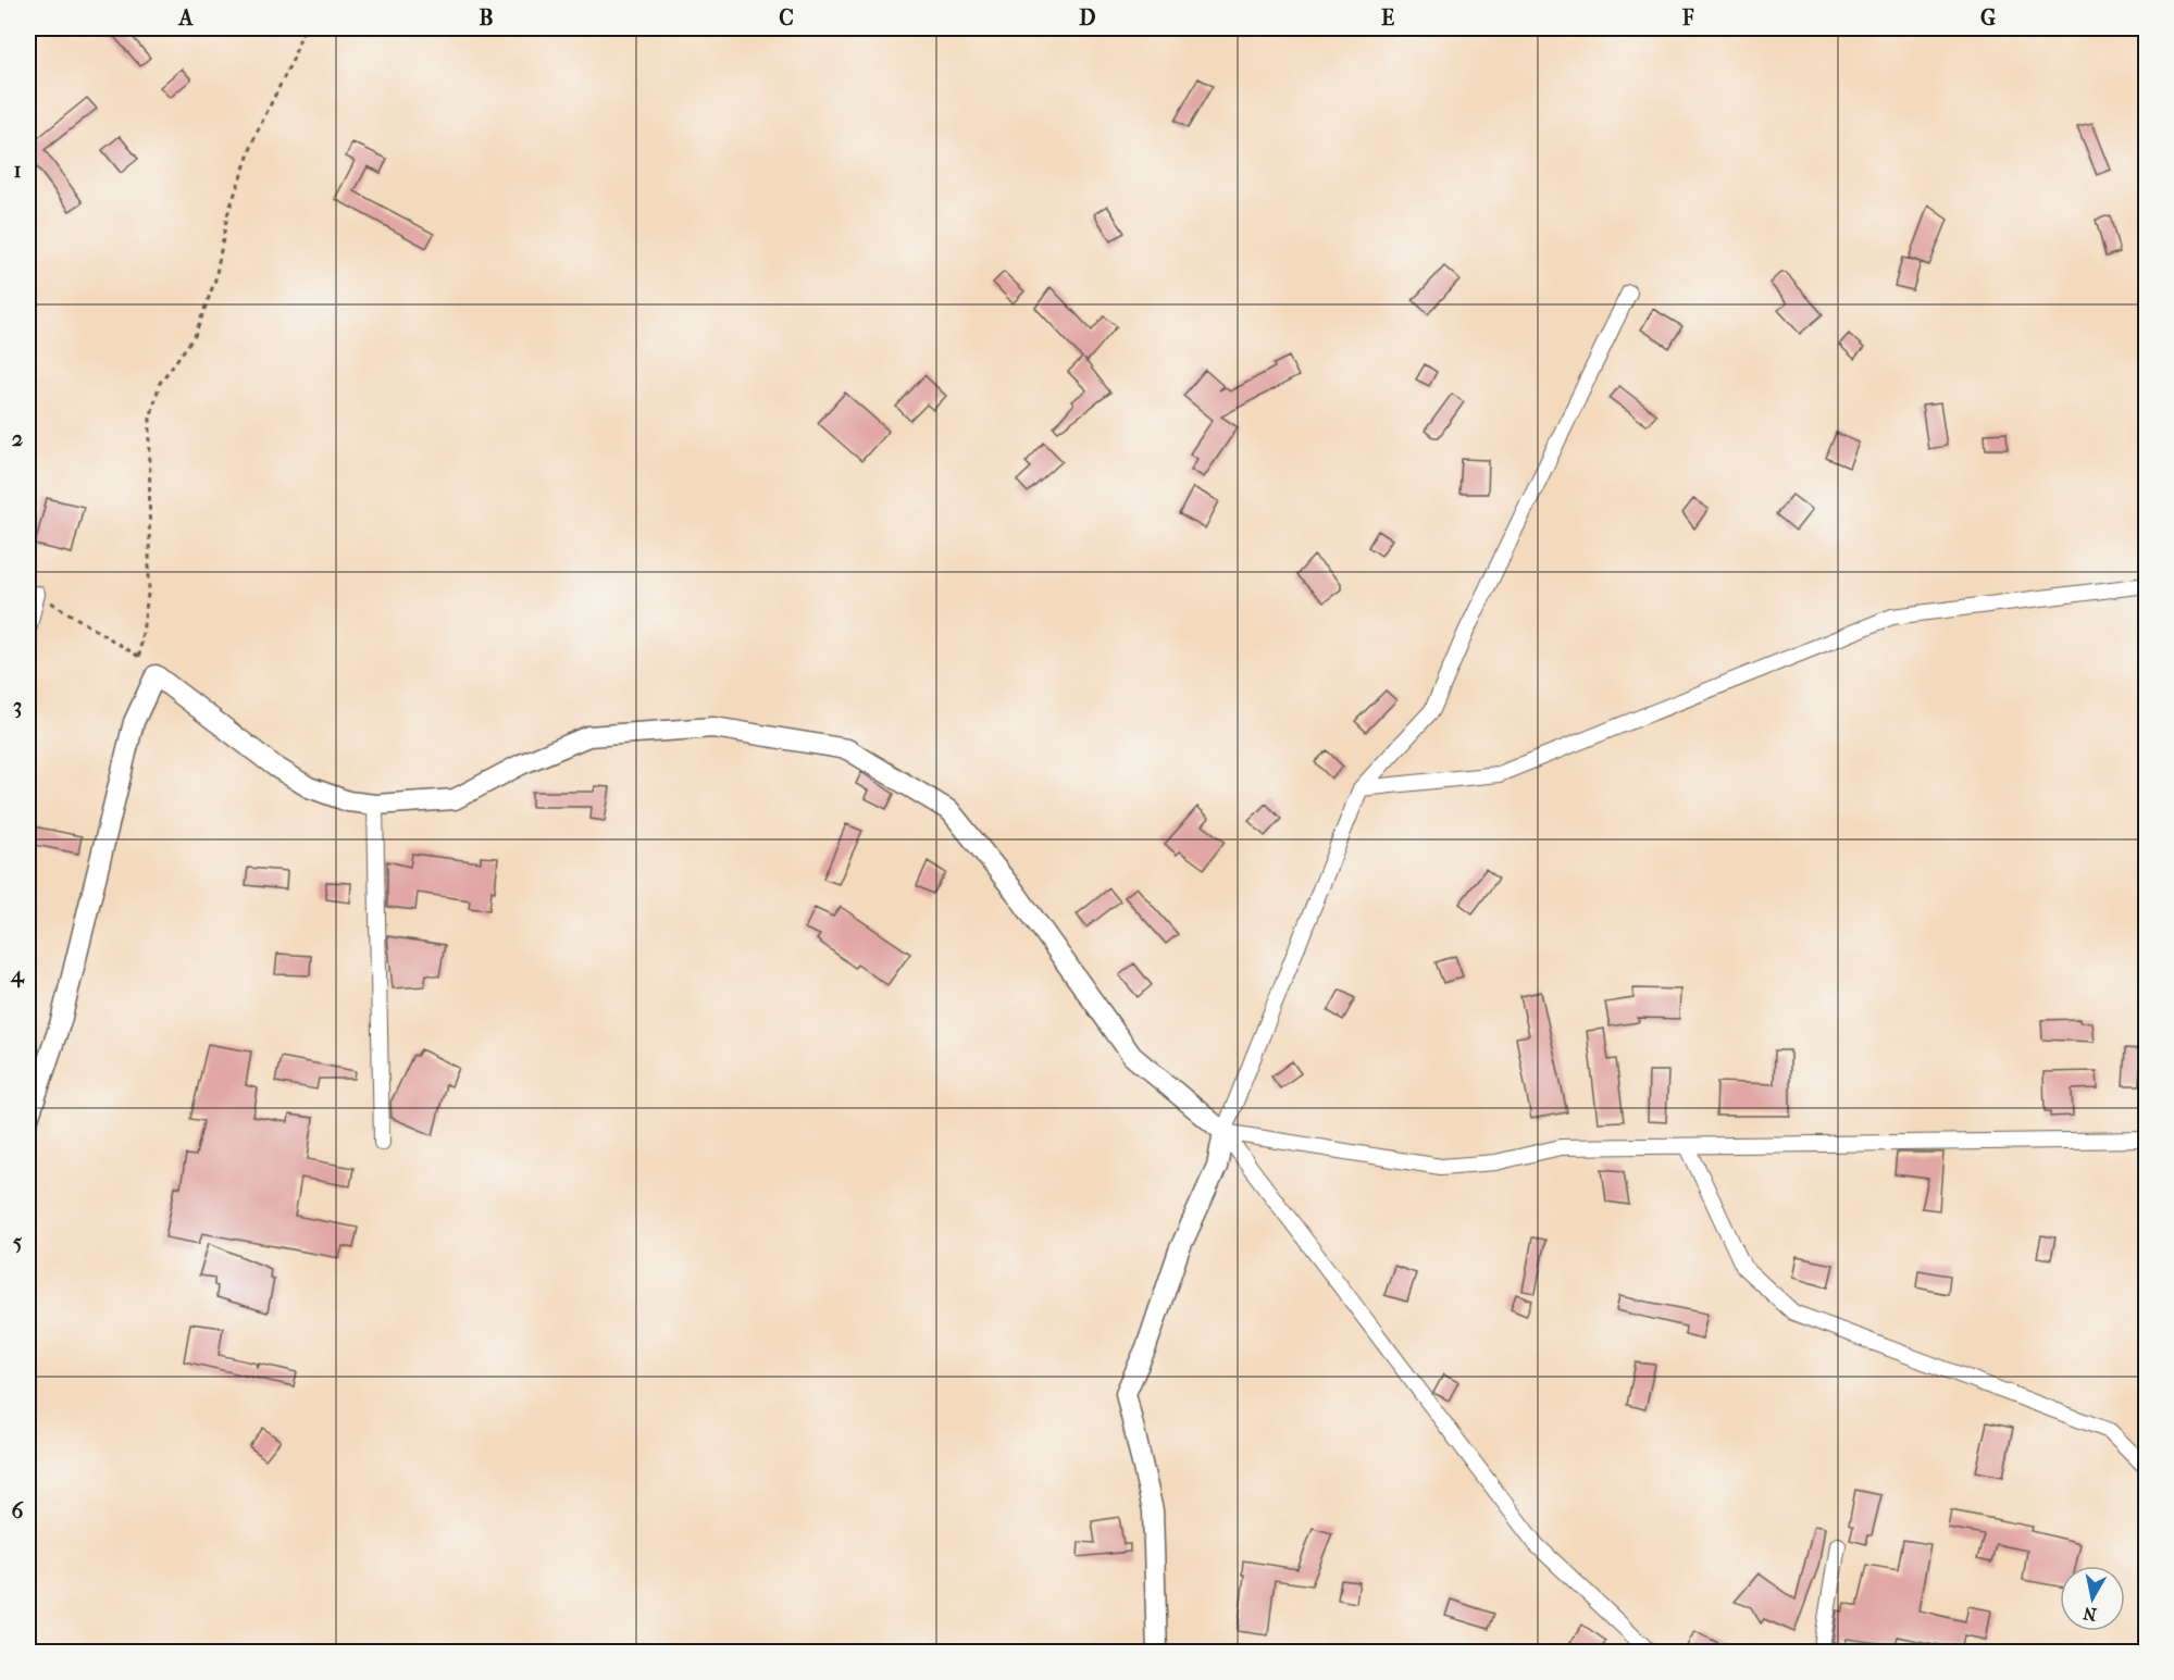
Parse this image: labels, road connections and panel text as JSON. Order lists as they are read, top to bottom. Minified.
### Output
{"north":"bottom","grid":{"columns":["A","B","C","D","E","F","G"],"rows":["1","2","3","4","5","6"]}}
